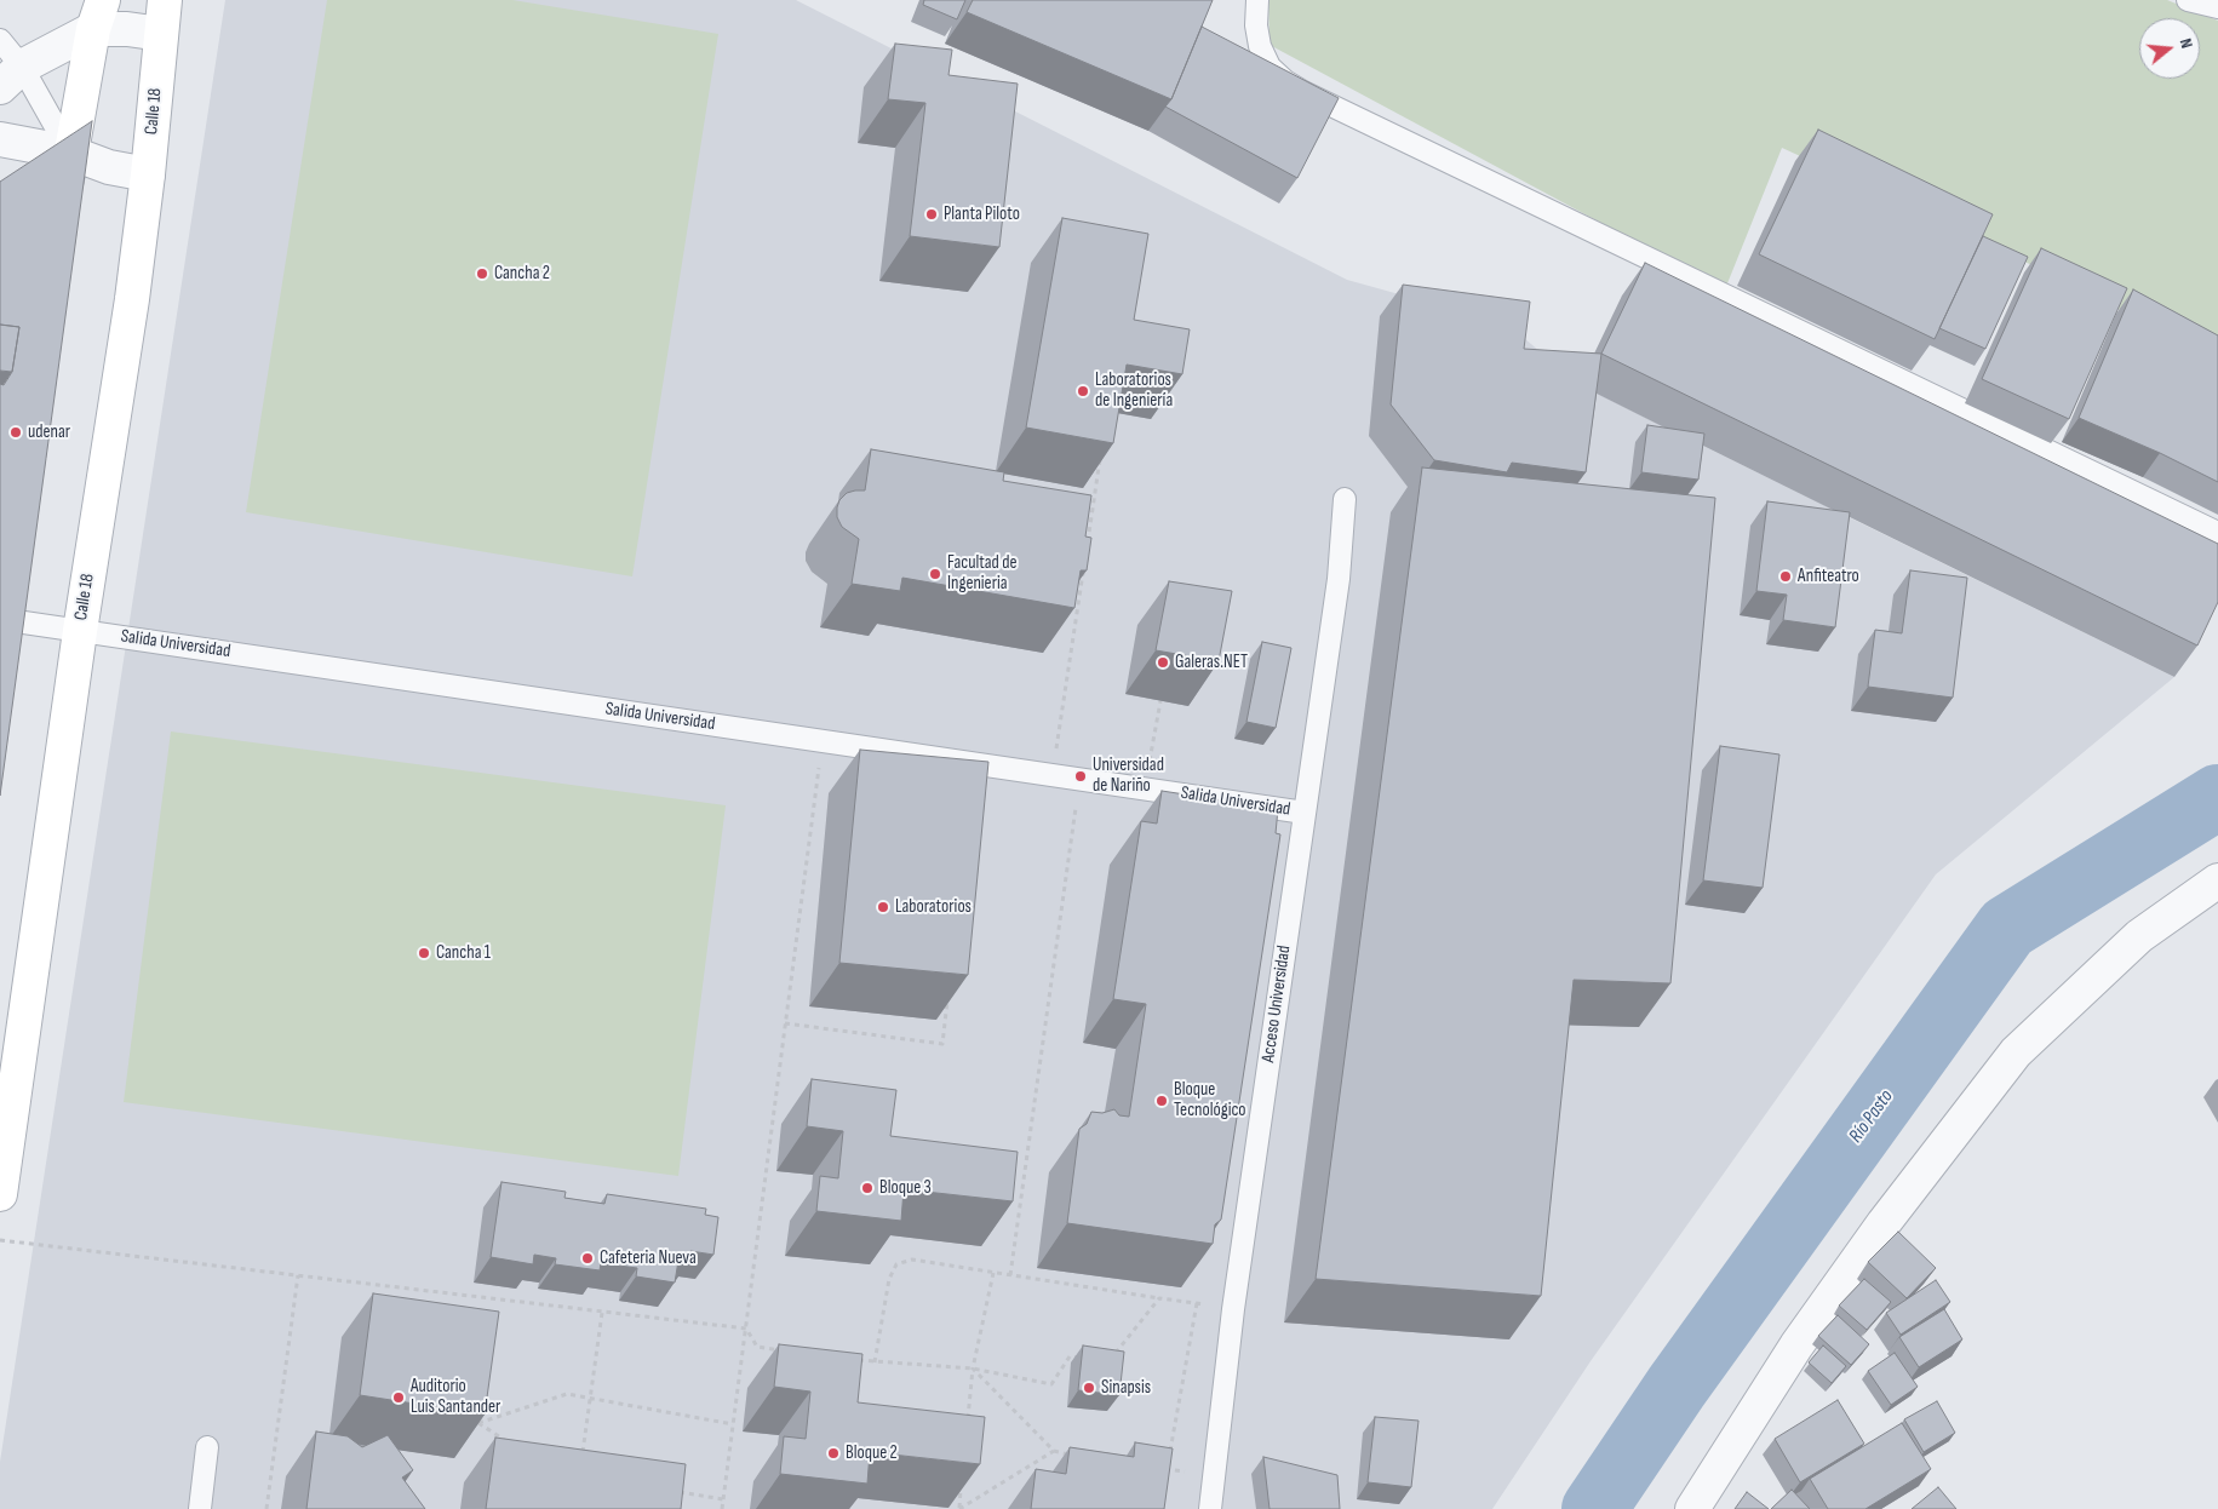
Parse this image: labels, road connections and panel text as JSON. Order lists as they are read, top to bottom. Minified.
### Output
{"streets":{"main road":["Calle 18"],"lane":["Salida Universidad","Acceso Universidad"]},"crossings":[["Calle 18","Salida Universidad"],["Salida Universidad","Acceso Universidad"]],"water":["Río Pasto"],"places":["Planta Piloto","Cancha 2","Laboratorios de Ingeniería","udenar","Facultad de Ingenieria","Anfiteatro","Galeras.NET","Universidad de Nariño","Laboratorios","Cancha 1","Bloque Tecnológico","Bloque 3","Cafeteria Nueva","Sinapsis","Auditorio Luis Santander","Bloque 2"],"north":"right"}
